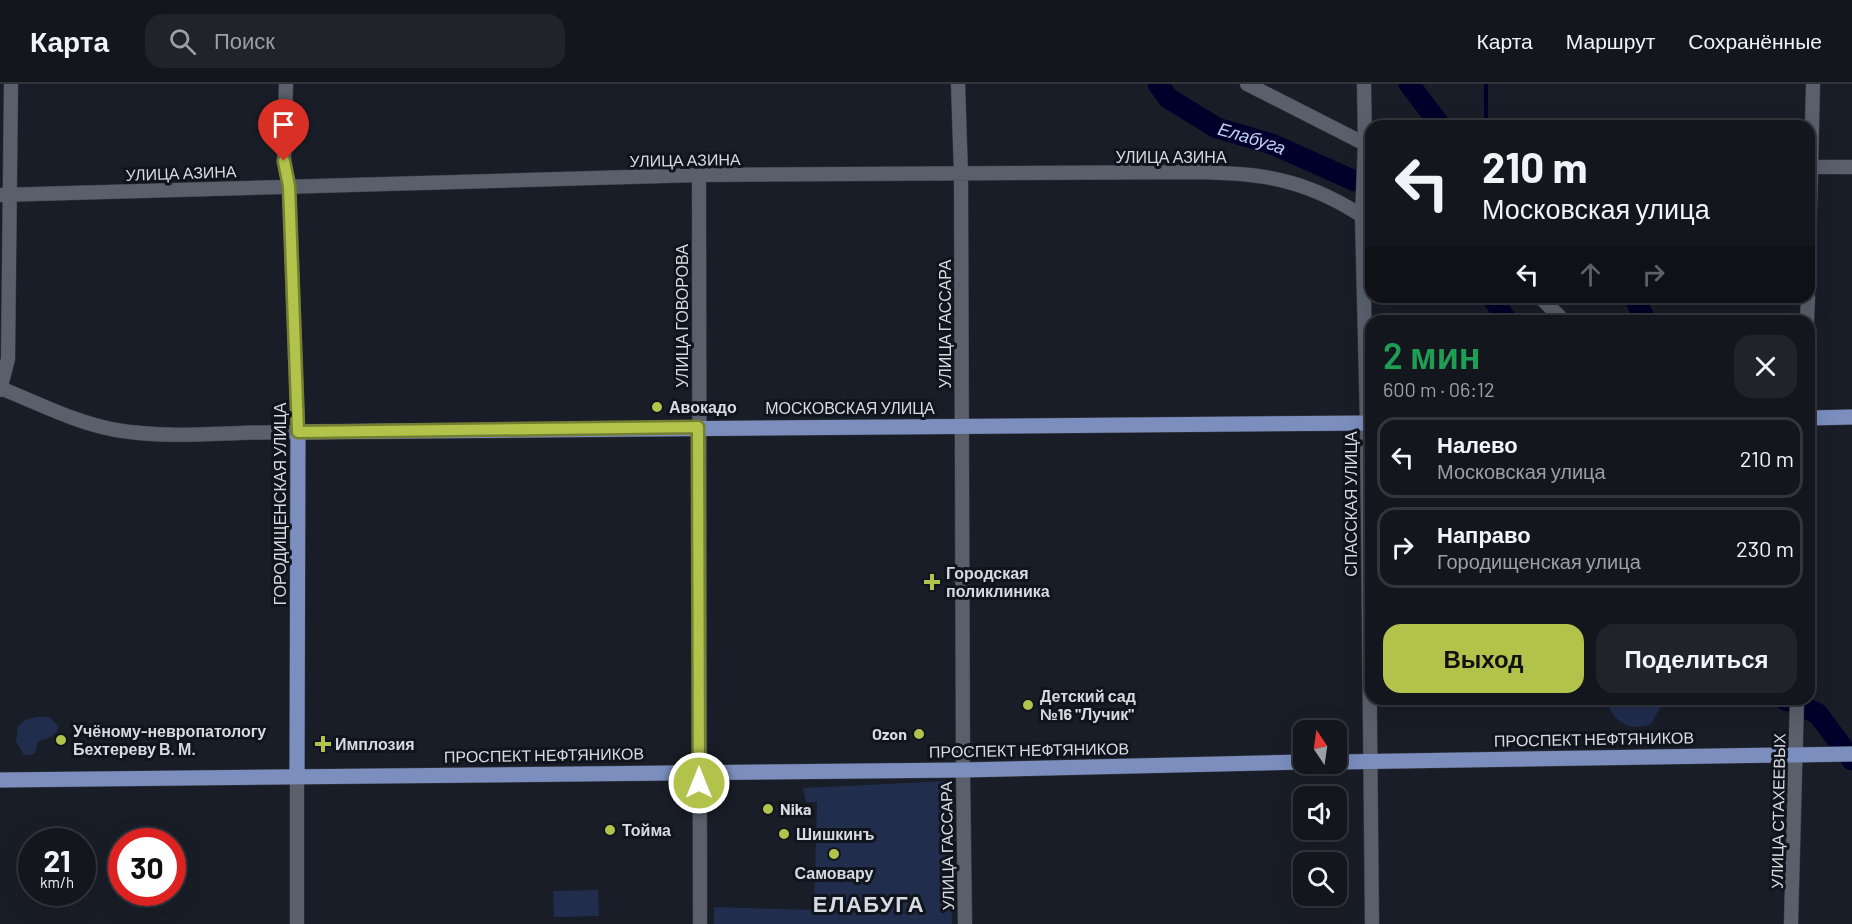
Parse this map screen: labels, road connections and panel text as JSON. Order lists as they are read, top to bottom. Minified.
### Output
{"streets":{"main road":["МОСКОВСКАЯ УЛИЦА","ГОРОДИЩЕНСКАЯ УЛИЦА","ПРОСПЕКТ НЕФТЯНИКОВ"],"street":["УЛИЦА АЗИНА","УЛИЦА ГОВОРОВА","УЛИЦА ГАССАРА","СПАССКАЯ УЛИЦА","УЛИЦА СТАХЕЕВЫХ"]},"crossings":[["УЛИЦА АЗИНА","УЛИЦА ГОВОРОВА"],["УЛИЦА АЗИНА","УЛИЦА ГАССАРА"],["УЛИЦА АЗИНА","ГОРОДИЩЕНСКАЯ УЛИЦА"],["УЛИЦА АЗИНА","СПАССКАЯ УЛИЦА"],["УЛИЦА ГОВОРОВА","МОСКОВСКАЯ УЛИЦА"],["УЛИЦА ГОВОРОВА","ПРОСПЕКТ НЕФТЯНИКОВ"],["УЛИЦА ГАССАРА","МОСКОВСКАЯ УЛИЦА"],["УЛИЦА ГАССАРА","ПРОСПЕКТ НЕФТЯНИКОВ"],["МОСКОВСКАЯ УЛИЦА","ГОРОДИЩЕНСКАЯ УЛИЦА"],["ГОРОДИЩЕНСКАЯ УЛИЦА","ПРОСПЕКТ НЕФТЯНИКОВ"],["СПАССКАЯ УЛИЦА","ПРОСПЕКТ НЕФТЯНИКОВ"],["ПРОСПЕКТ НЕФТЯНИКОВ","УЛИЦА СТАХЕЕВЫХ"]],"districts":["ЕЛАБУГА"],"water":["Елабуга"],"places":{"other":["Авокадо","Детский сад №16 \"Лучик\"","Ozon","Учёному-невропатологу Бехтереву В. М.","Nika","Тойма","Шишкинъ","Самовару"],"health":["Городская поликлиника","Имплозия"]},"north":"top","page":{"header":"Карта","search":"Поиск","nav":["Карта","Маршрут","Сохранённые"],"turn":["210 m","Московская улица"],"heading":["2 мин","600 m · 06:12"],"list":[{"name":"Налево","note":"Московская улица","value":"210 m"},{"name":"Направо","note":"Городищенская улица","value":"230 m"}],"buttons":["Выход","Поделиться"],"speed":"21 km/h","limit":"30"}}
